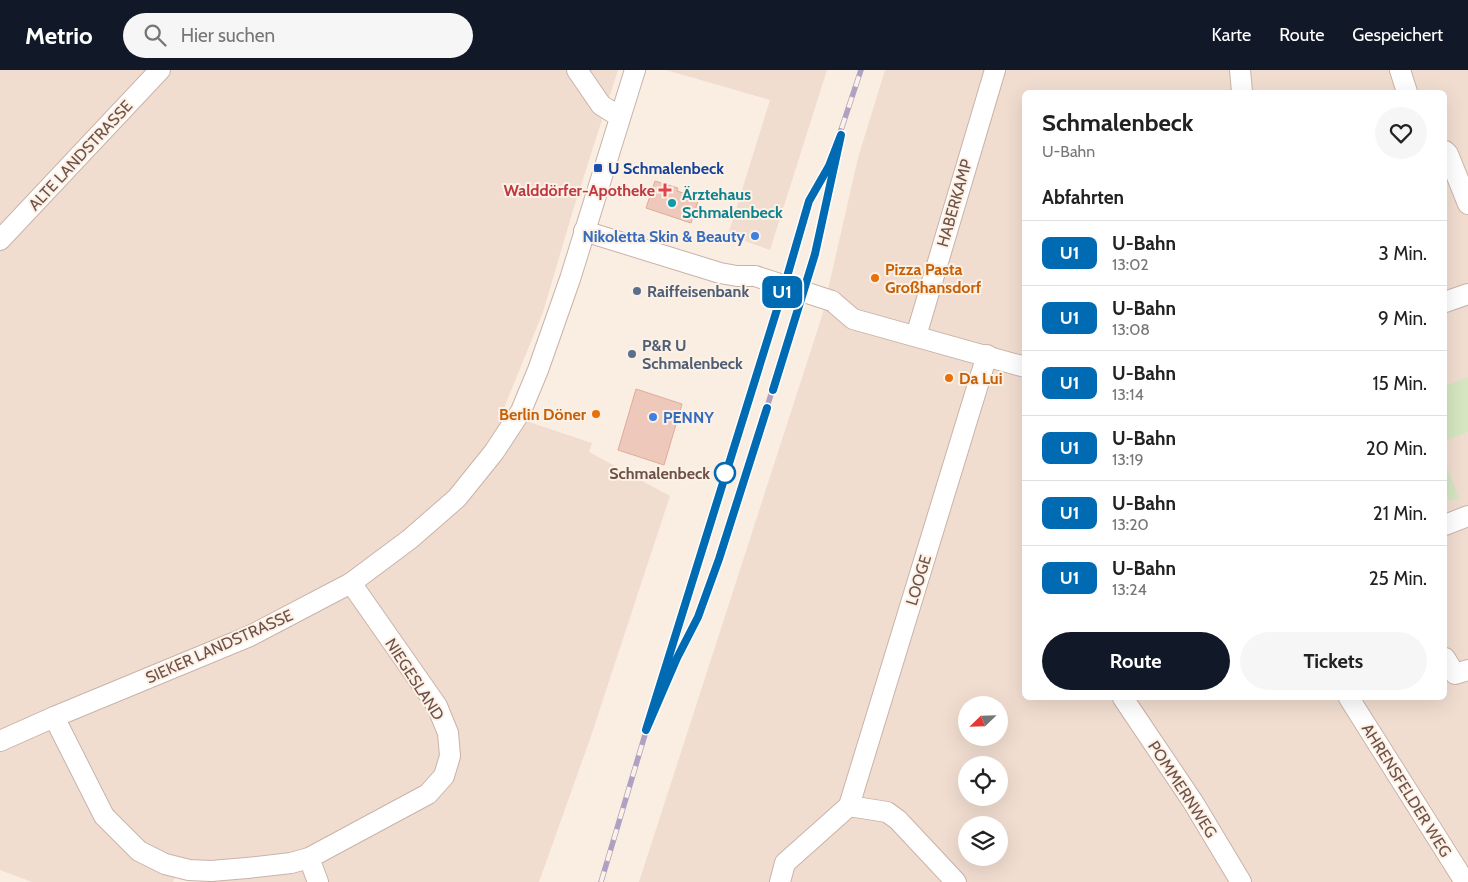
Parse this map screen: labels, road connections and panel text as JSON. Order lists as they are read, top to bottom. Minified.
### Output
{"streets":{"street":["ALTE LANDSTRASSE","HABERKAMP","LOOGE","SIEKER LANDSTRASSE","NIEGESLAND","POMMERNWEG","AHRENSFELDER WEG"]},"crossings":[["SIEKER LANDSTRASSE","NIEGESLAND"]],"places":{"transit":["U Schmalenbeck"],"health":["Walddörfer-Apotheke"],"other":["Ärztehaus Schmalenbeck","Nikoletta Skin & Beauty","Pizza Pasta Großhansdorf","Raiffeisenbank","P&R U Schmalenbeck","Da Lui","Berlin Döner","PENNY","Schmalenbeck"]},"lines":["metro line U1"],"north":"bottom left","page":{"header":"Metrio","search":"Hier suchen","nav":["Karte","Route","Gespeichert"],"on_map":"U1","heading":[["Schmalenbeck","U-Bahn"],"Abfahrten"],"list":[{"mark":"U1","name":"U-Bahn","note":"13:02","value":"3 Min."},{"mark":"U1","name":"U-Bahn","note":"13:08","value":"9 Min."},{"mark":"U1","name":"U-Bahn","note":"13:14","value":"15 Min."},{"mark":"U1","name":"U-Bahn","note":"13:19","value":"20 Min."},{"mark":"U1","name":"U-Bahn","note":"13:20","value":"21 Min."},{"mark":"U1","name":"U-Bahn","note":"13:24","value":"25 Min."}],"buttons":["Route","Tickets"]}}
